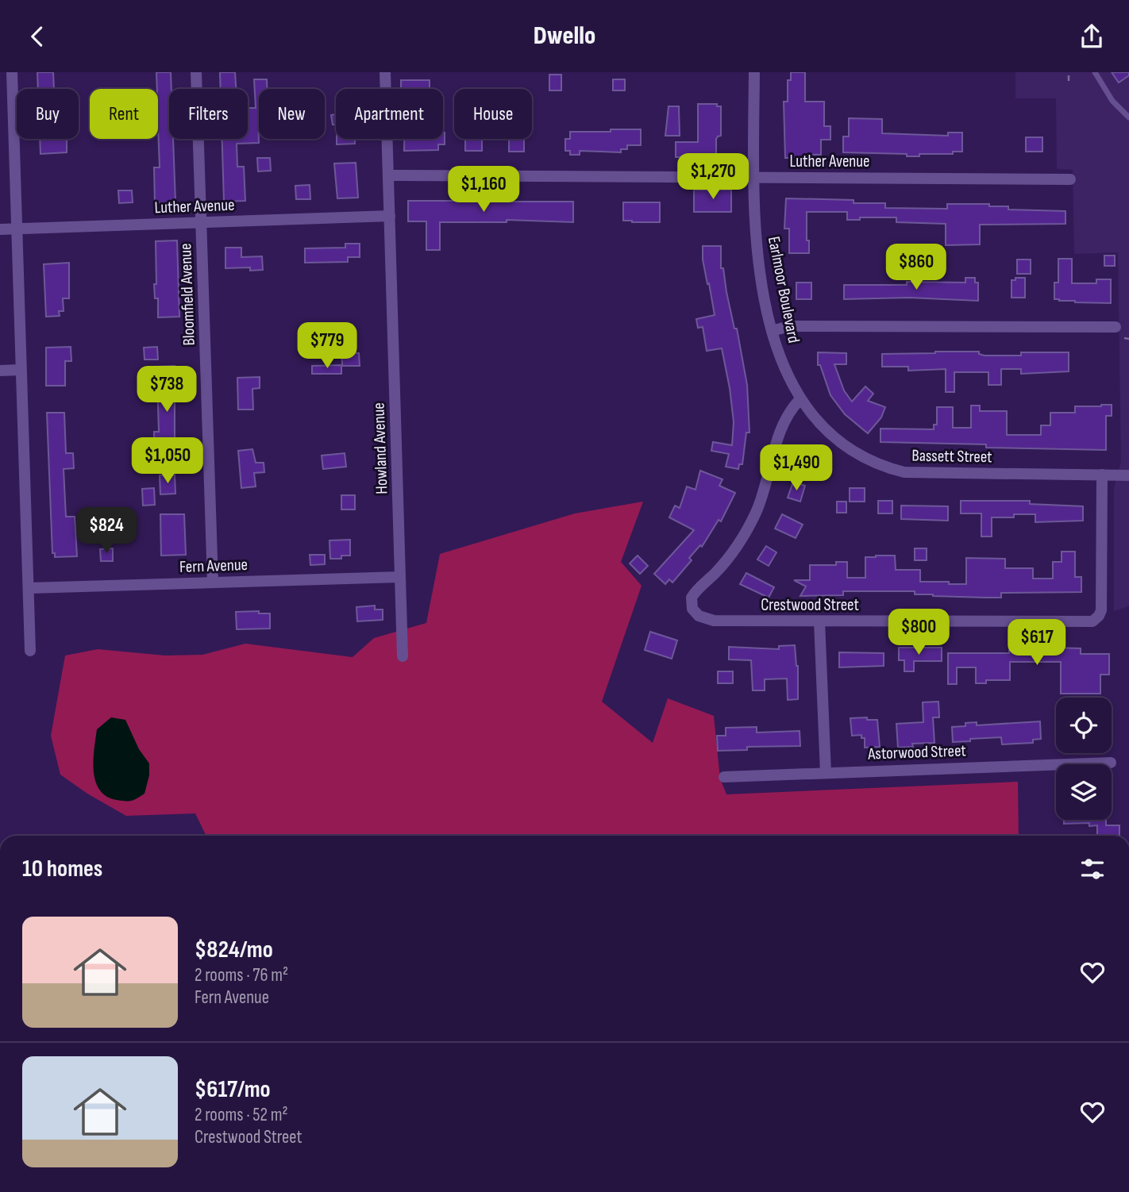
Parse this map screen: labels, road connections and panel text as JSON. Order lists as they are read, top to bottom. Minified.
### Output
{"streets":{"street":["Luther Avenue","Earlmoor Boulevard","Bloomfield Avenue","Howland Avenue","Bassett Street","Fern Avenue","Crestwood Street","Astorwood Street"]},"crossings":[["Luther Avenue","Earlmoor Boulevard"],["Luther Avenue","Bloomfield Avenue"],["Luther Avenue","Howland Avenue"],["Earlmoor Boulevard","Bassett Street"],["Earlmoor Boulevard","Crestwood Street"],["Bloomfield Avenue","Fern Avenue"],["Howland Avenue","Fern Avenue"],["Bassett Street","Crestwood Street"]],"page":{"header":"Dwello","chip":["Buy","Rent","Filters","New","Apartment","House"],"price":["$1,270","$1,160","$860","$779","$738","$1,050","$1,490","$824","$800","$617"],"heading":"10 homes","list":[{"name":"$824/mo","note":"2 rooms · 76 m² · Fern Avenue"},{"name":"$617/mo","note":"2 rooms · 52 m² · Crestwood Street"}]}}
